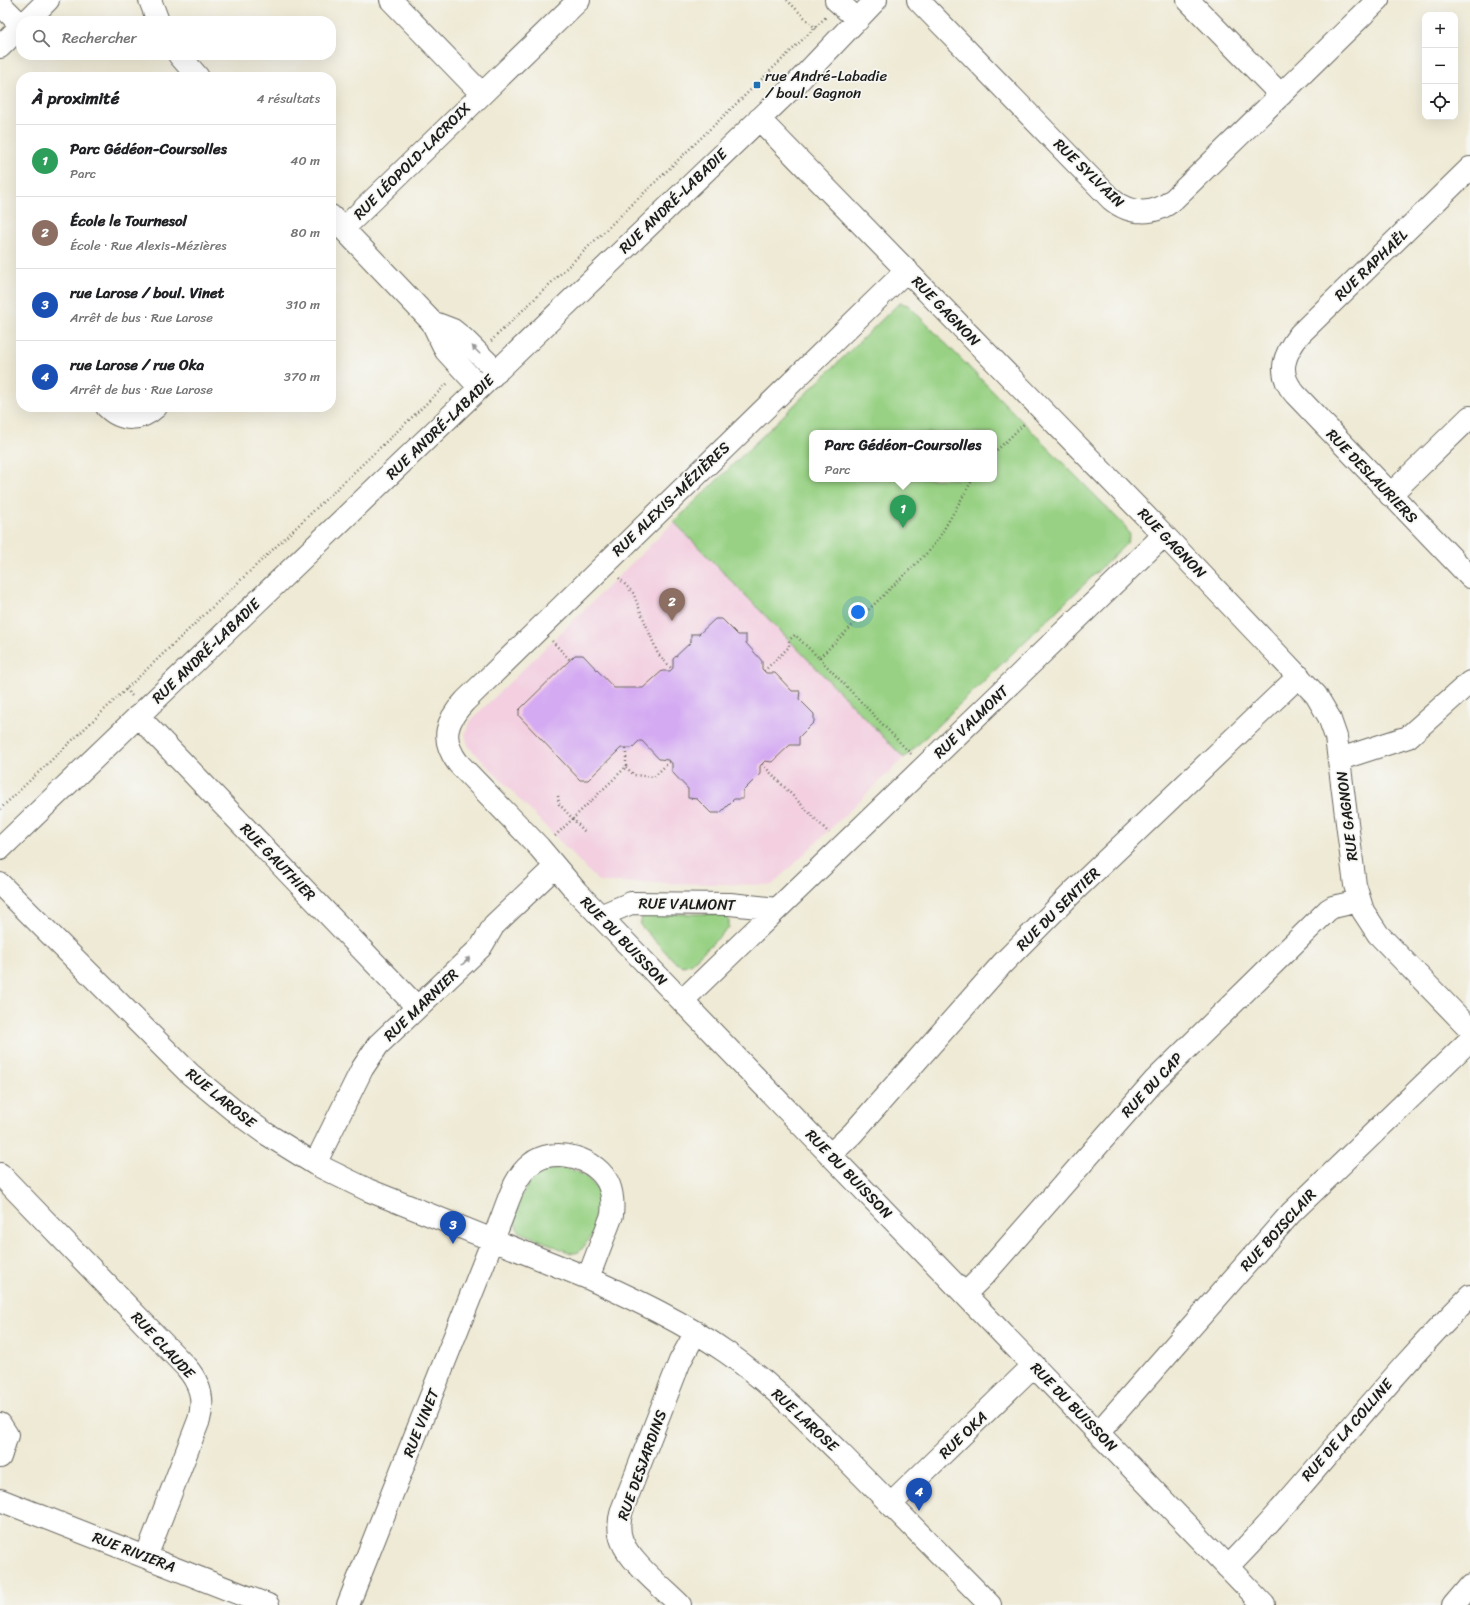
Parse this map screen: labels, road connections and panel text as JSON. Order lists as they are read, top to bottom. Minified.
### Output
{"streets":{"street":["RUE LÉOPOLD-LACROIX","RUE SYLVAIN","RUE ANDRÉ-LABADIE","RUE RAPHAËL","RUE GAGNON","RUE DESLAURIERS","RUE ALEXIS-MÉZIÈRES","RUE VALMONT","RUE GAUTHIER","RUE DU SENTIER","RUE DU BUISSON","RUE MARNIER","RUE DU CAP","RUE LAROSE","RUE BOISCLAIR","RUE CLAUDE","RUE VINET","RUE DE LA COLLINE","RUE OKA","RUE DESJARDINS","RUE RIVIERA"]},"crossings":[["RUE ANDRÉ-LABADIE","RUE GAGNON"],["RUE ANDRÉ-LABADIE","RUE GAUTHIER"],["RUE RAPHAËL","RUE DESLAURIERS"],["RUE GAGNON","RUE ALEXIS-MÉZIÈRES"],["RUE GAGNON","RUE VALMONT"],["RUE GAGNON","RUE DU SENTIER"],["RUE GAGNON","RUE DU CAP"],["RUE ALEXIS-MÉZIÈRES","RUE DU BUISSON"],["RUE VALMONT","RUE DU BUISSON"],["RUE GAUTHIER","RUE MARNIER"],["RUE DU SENTIER","RUE DU BUISSON"],["RUE DU BUISSON","RUE MARNIER"],["RUE DU BUISSON","RUE DU CAP"],["RUE DU BUISSON","RUE BOISCLAIR"],["RUE DU BUISSON","RUE DE LA COLLINE"],["RUE DU BUISSON","RUE OKA"],["RUE MARNIER","RUE LAROSE"],["RUE LAROSE","RUE VINET"],["RUE LAROSE","RUE OKA"],["RUE LAROSE","RUE DESJARDINS"],["RUE CLAUDE","RUE RIVIERA"]],"one_way":["RUE MARNIER"],"places":{"transit":["rue André-Labadie / boul. Gagnon"]},"page":{"map_buttons":["+","−"],"search":"Rechercher","heading":["À proximité","4 résultats"],"list":[{"mark":"1","name":"Parc Gédéon-Coursolles","note":"Parc","value":"40 m"},{"mark":"2","name":"École le Tournesol","note":"École · Rue Alexis-Mézières","value":"80 m"},{"mark":"3","name":"rue Larose / boul. Vinet","note":"Arrêt de bus · Rue Larose","value":"310 m"},{"mark":"4","name":"rue Larose / rue Oka","note":"Arrêt de bus · Rue Larose","value":"370 m"}],"popup":["Parc Gédéon-Coursolles","Parc"],"pins":["1","2","3","4"]}}
